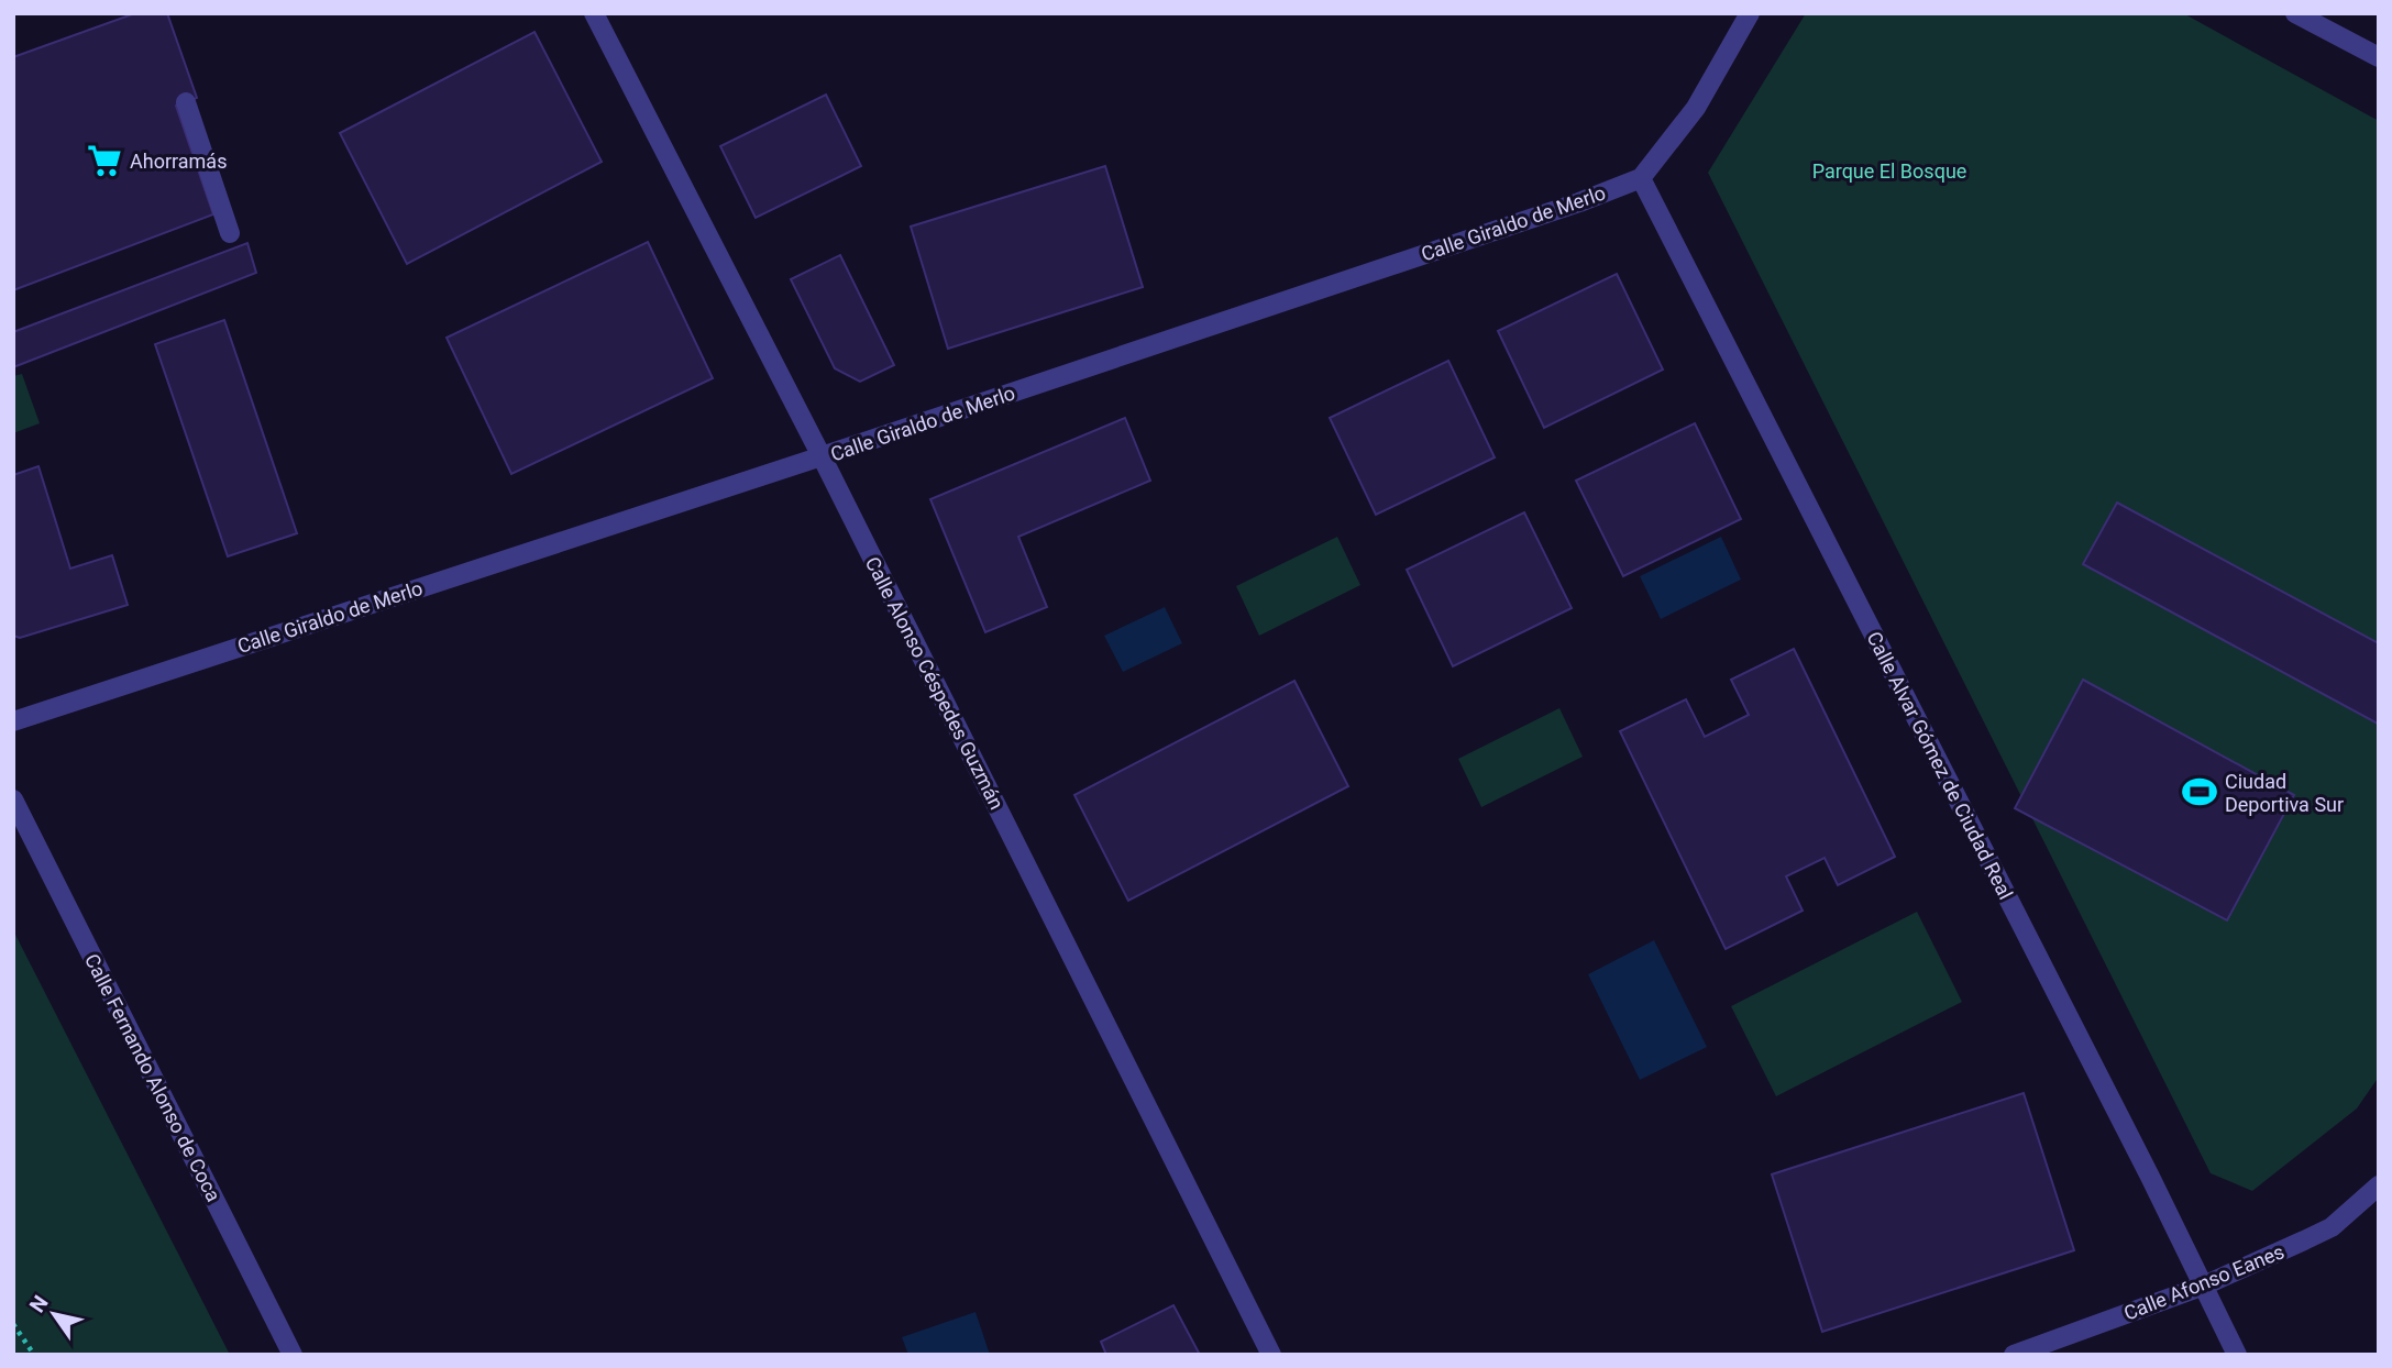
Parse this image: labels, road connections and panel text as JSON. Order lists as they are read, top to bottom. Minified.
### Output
{"streets":{"street":["Calle Giraldo de Merlo","Calle Alonso Céspedes Guzmán","Calle Alvar Gómez de Ciudad Real","Calle Fernando Alonso de Coca","Calle Afonso Eanes"]},"crossings":[["Calle Giraldo de Merlo","Calle Alonso Céspedes Guzmán"],["Calle Giraldo de Merlo","Calle Alvar Gómez de Ciudad Real"],["Calle Alvar Gómez de Ciudad Real","Calle Afonso Eanes"]],"parks":["Parque El Bosque"],"places":{"supermarket":["Ahorramás"],"sports":["Ciudad Deportiva Sur"]},"north":"top left"}
